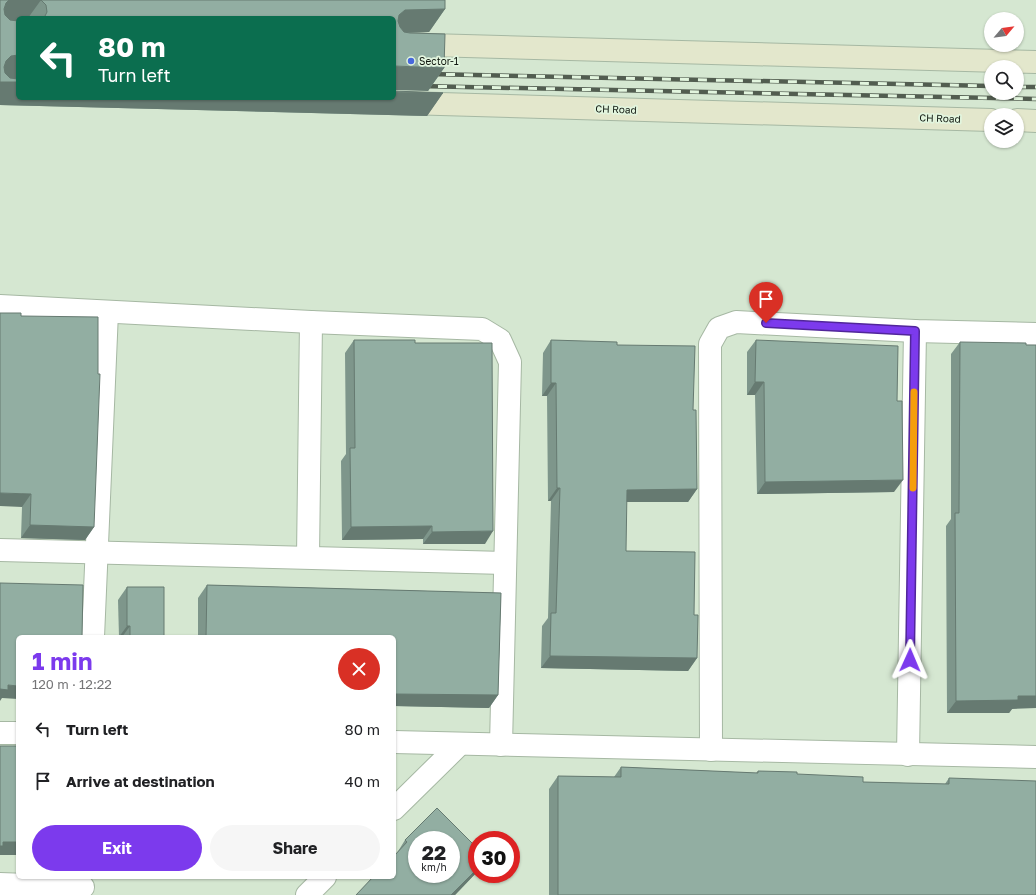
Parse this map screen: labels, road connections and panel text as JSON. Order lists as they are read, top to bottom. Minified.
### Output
{"streets":{"street":["CH Road"]},"places":["Sector-1"],"north":"top right","page":{"turn":["80 m","Turn left"],"heading":["1 min","120 m · 12:22"],"list":[{"name":"Turn left","value":"80 m"},{"name":"Arrive at destination","value":"40 m"}],"buttons":["Exit","Share"],"speed":"22 km/h","limit":"30"}}
